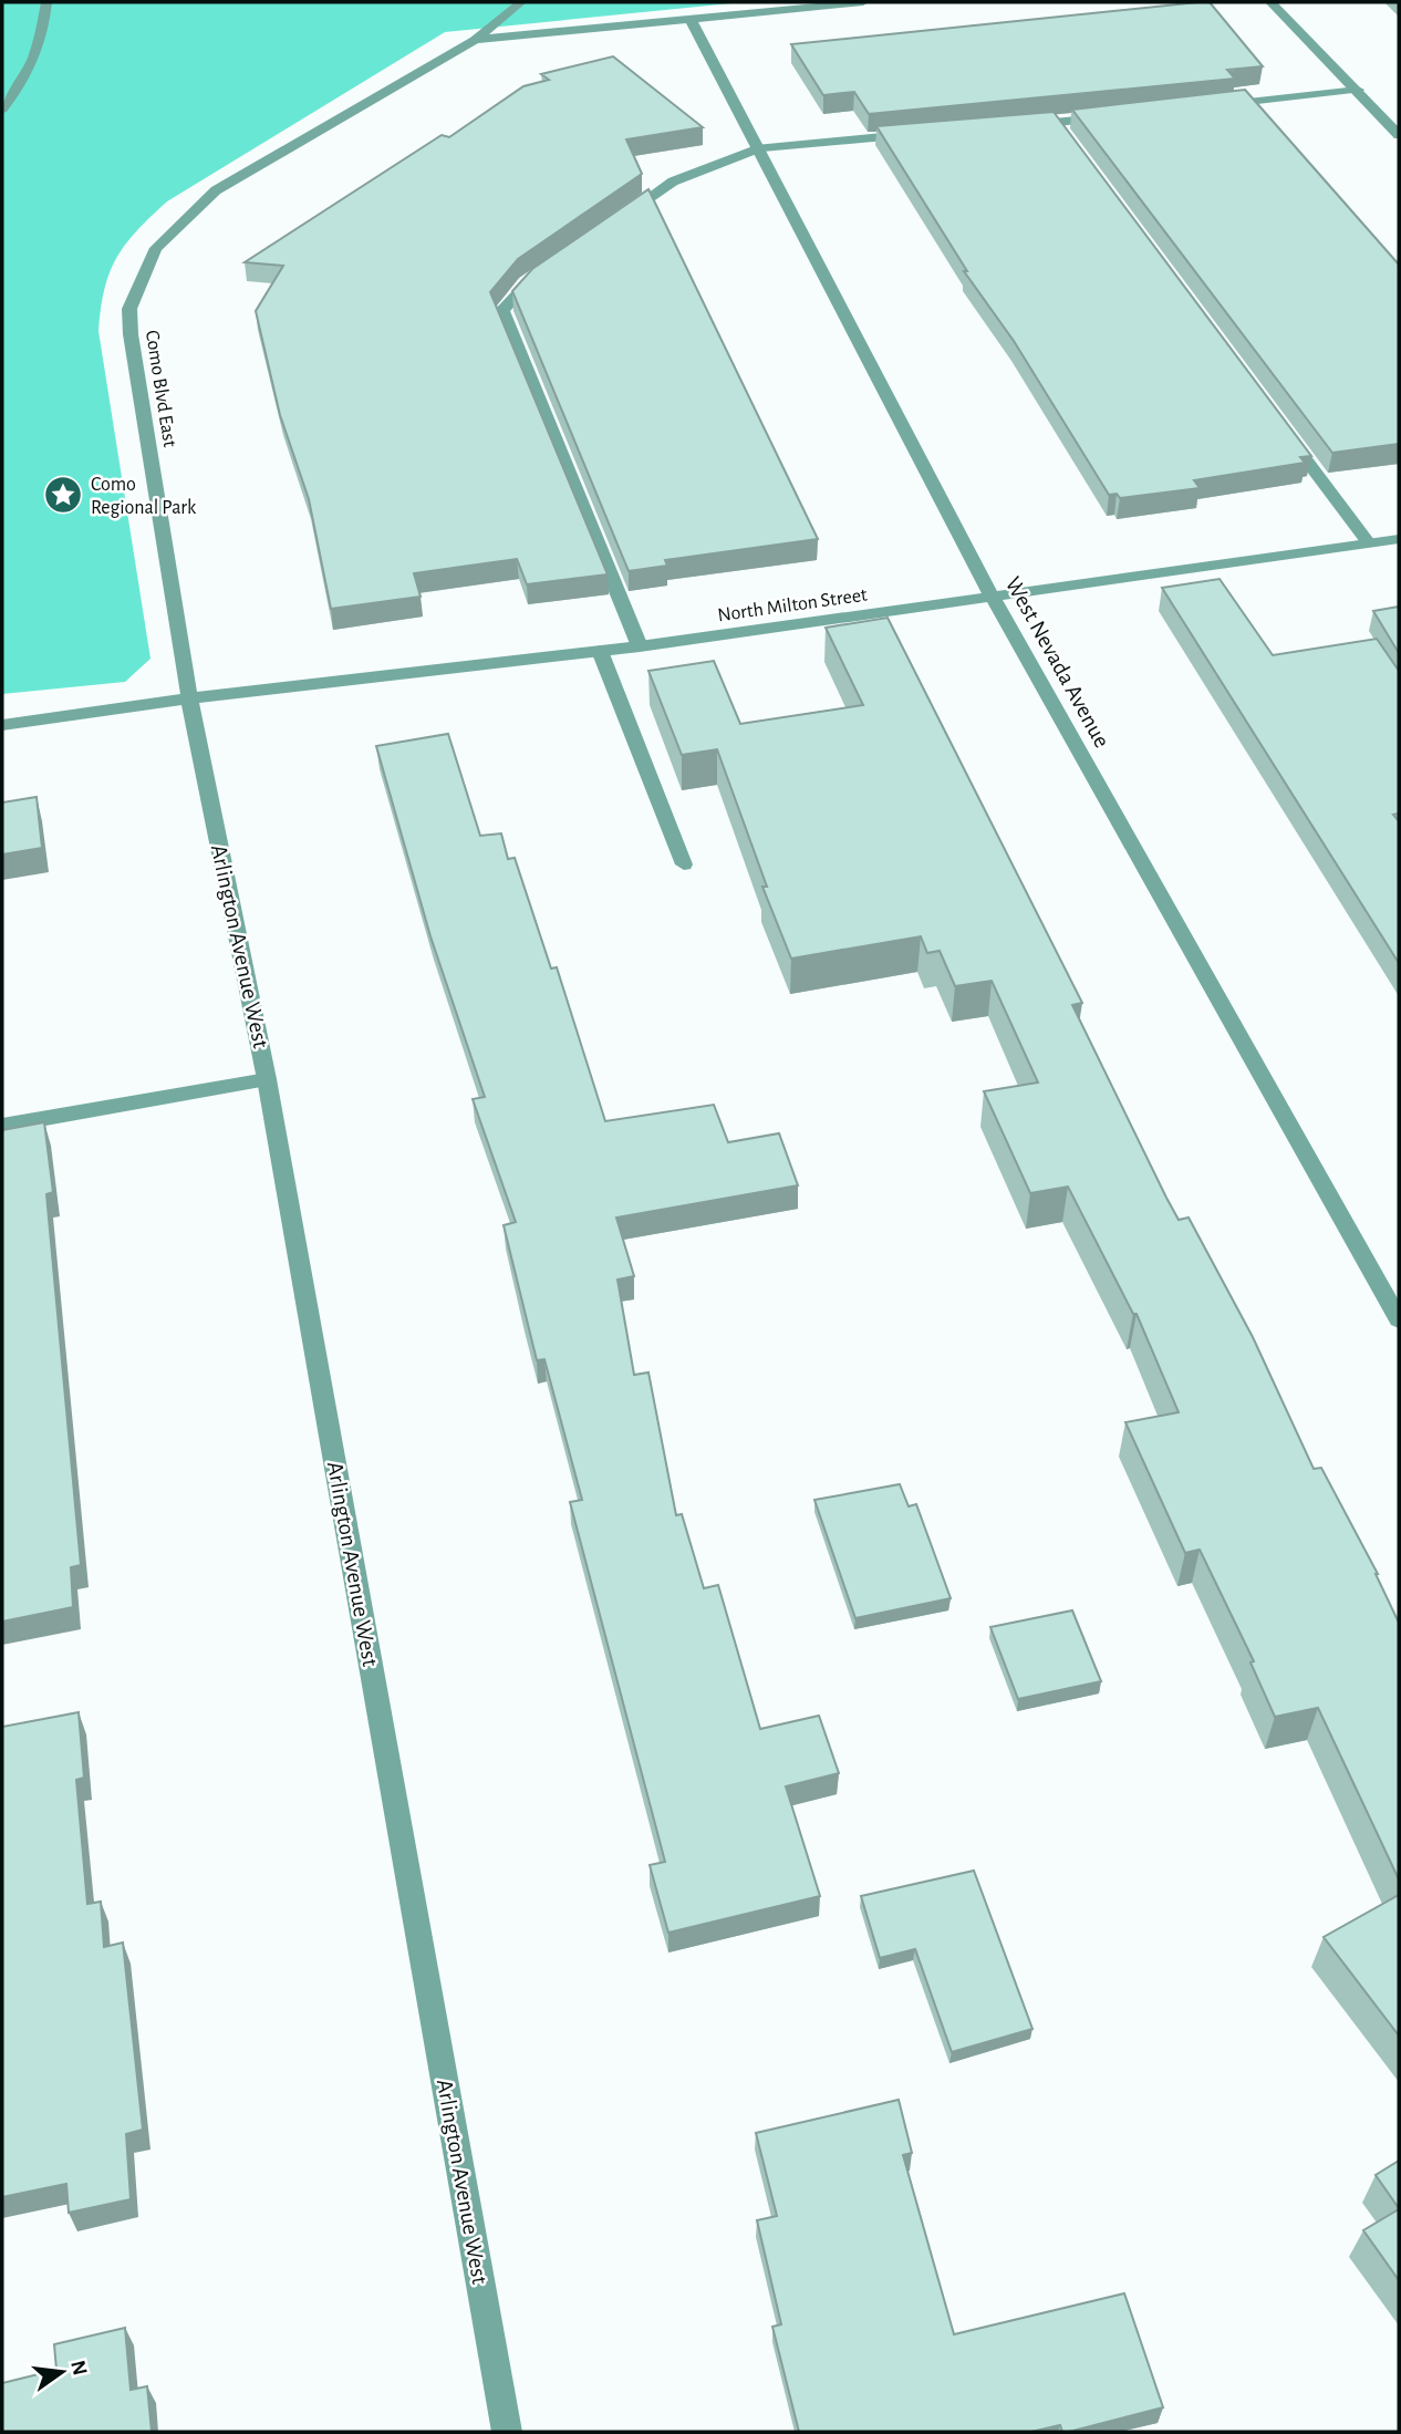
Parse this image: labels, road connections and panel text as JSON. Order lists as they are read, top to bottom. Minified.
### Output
{"streets":{"street":["Como Blvd East","North Milton Street","West Nevada Avenue","Arlington Avenue West"]},"crossings":[["Como Blvd East","North Milton Street"],["Como Blvd East","Arlington Avenue West"],["North Milton Street","West Nevada Avenue"],["North Milton Street","Arlington Avenue West"]],"places":{"place":["Como Regional Park"]},"north":"right"}
